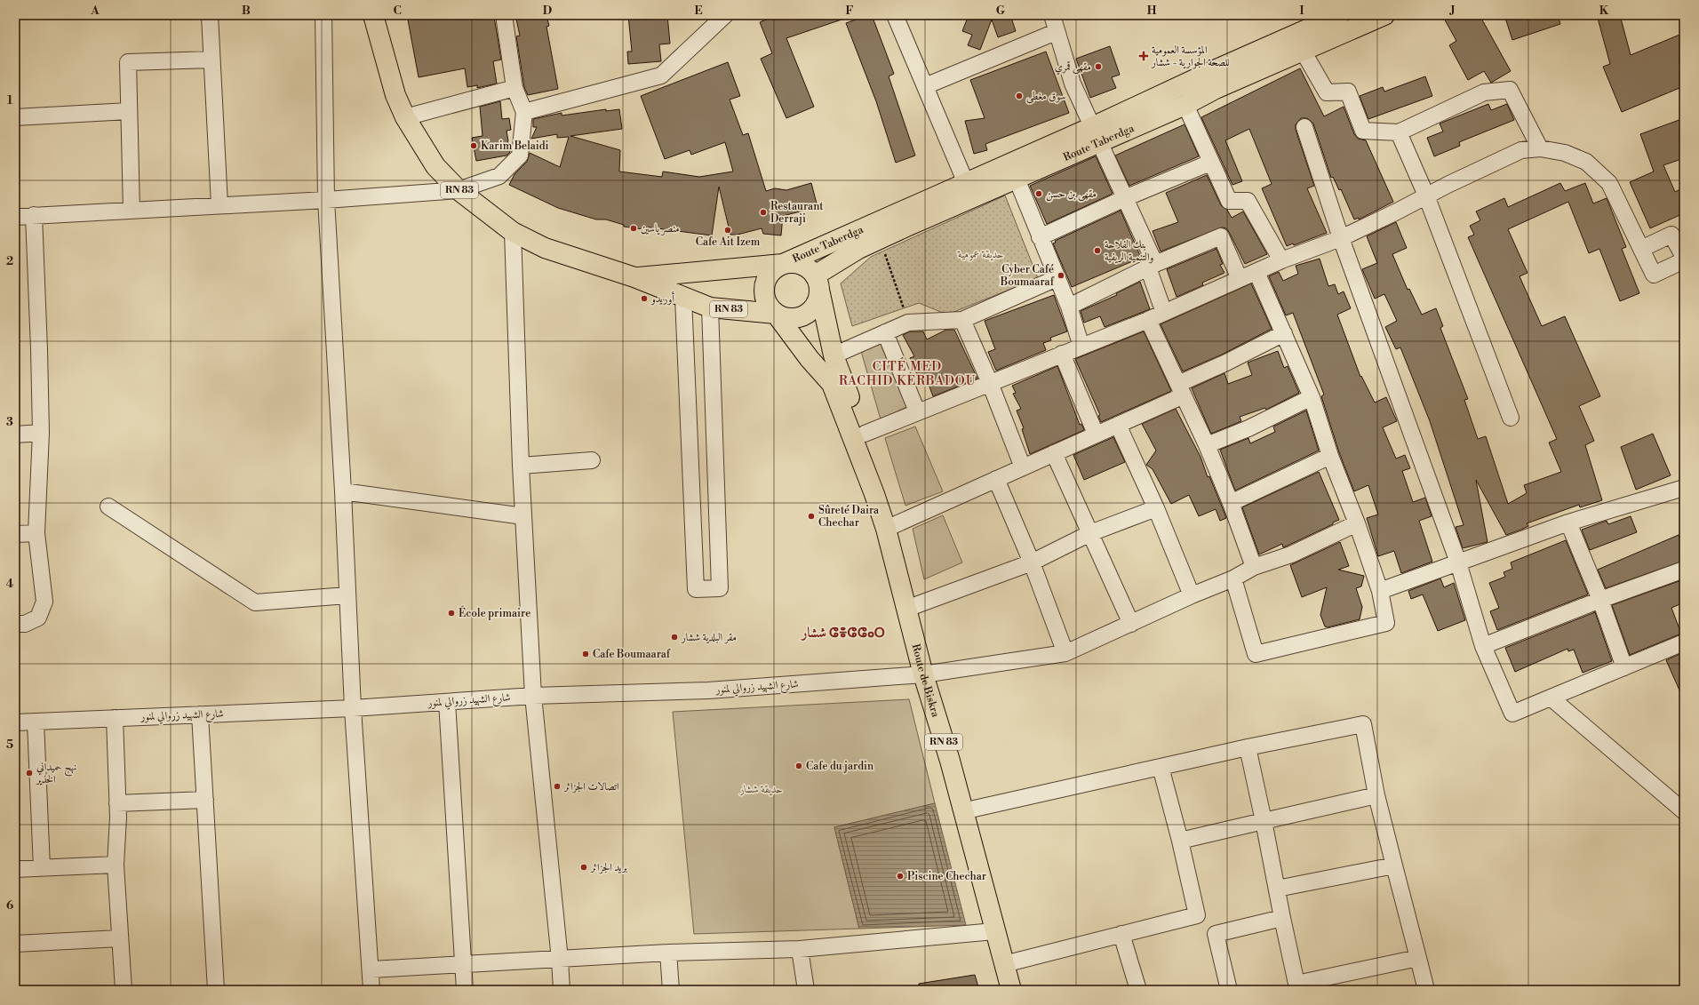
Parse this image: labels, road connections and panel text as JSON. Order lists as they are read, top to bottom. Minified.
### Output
{"streets":{"main road":["Route Taberdga","RN 83","Route de Biskra"],"street":["شارع الشهيد زروالي لمنور"]},"crossings":[["Route Taberdga","RN 83"],["RN 83","Route de Biskra"],["Route de Biskra","شارع الشهيد زروالي لمنور"]],"districts":["CITÉ MED RACHID KERBADOU","ششار ⵛⴻⵛⵛⴰⵔ"],"parks":["حديقة عمومية","حديقة ششار"],"places":{"health":["المؤسسة العمومية للصحة الجوارية - ششار"],"other":["مقهى قمري","سوق مغطى","Karim Belaidi","مقهى بن حسن","Restaurant Derraji","منصر ياسين","Cafe Ait Izem","بنك الفلاحة والتنمية الريفية","Cyber Café Boumaaraf","أوريدو","Sûreté Daira Chechar","École primaire","مقر البلدية ششار","Cafe Boumaaraf","Cafe du jardin","نهج حميداني الخذير","اتصالات الجزائر","بريد الجزائر","Piscine Chechar"]},"grid":{"columns":["A","B","C","D","E","F","G","H","I","J","K"],"rows":["1","2","3","4","5","6"]}}
